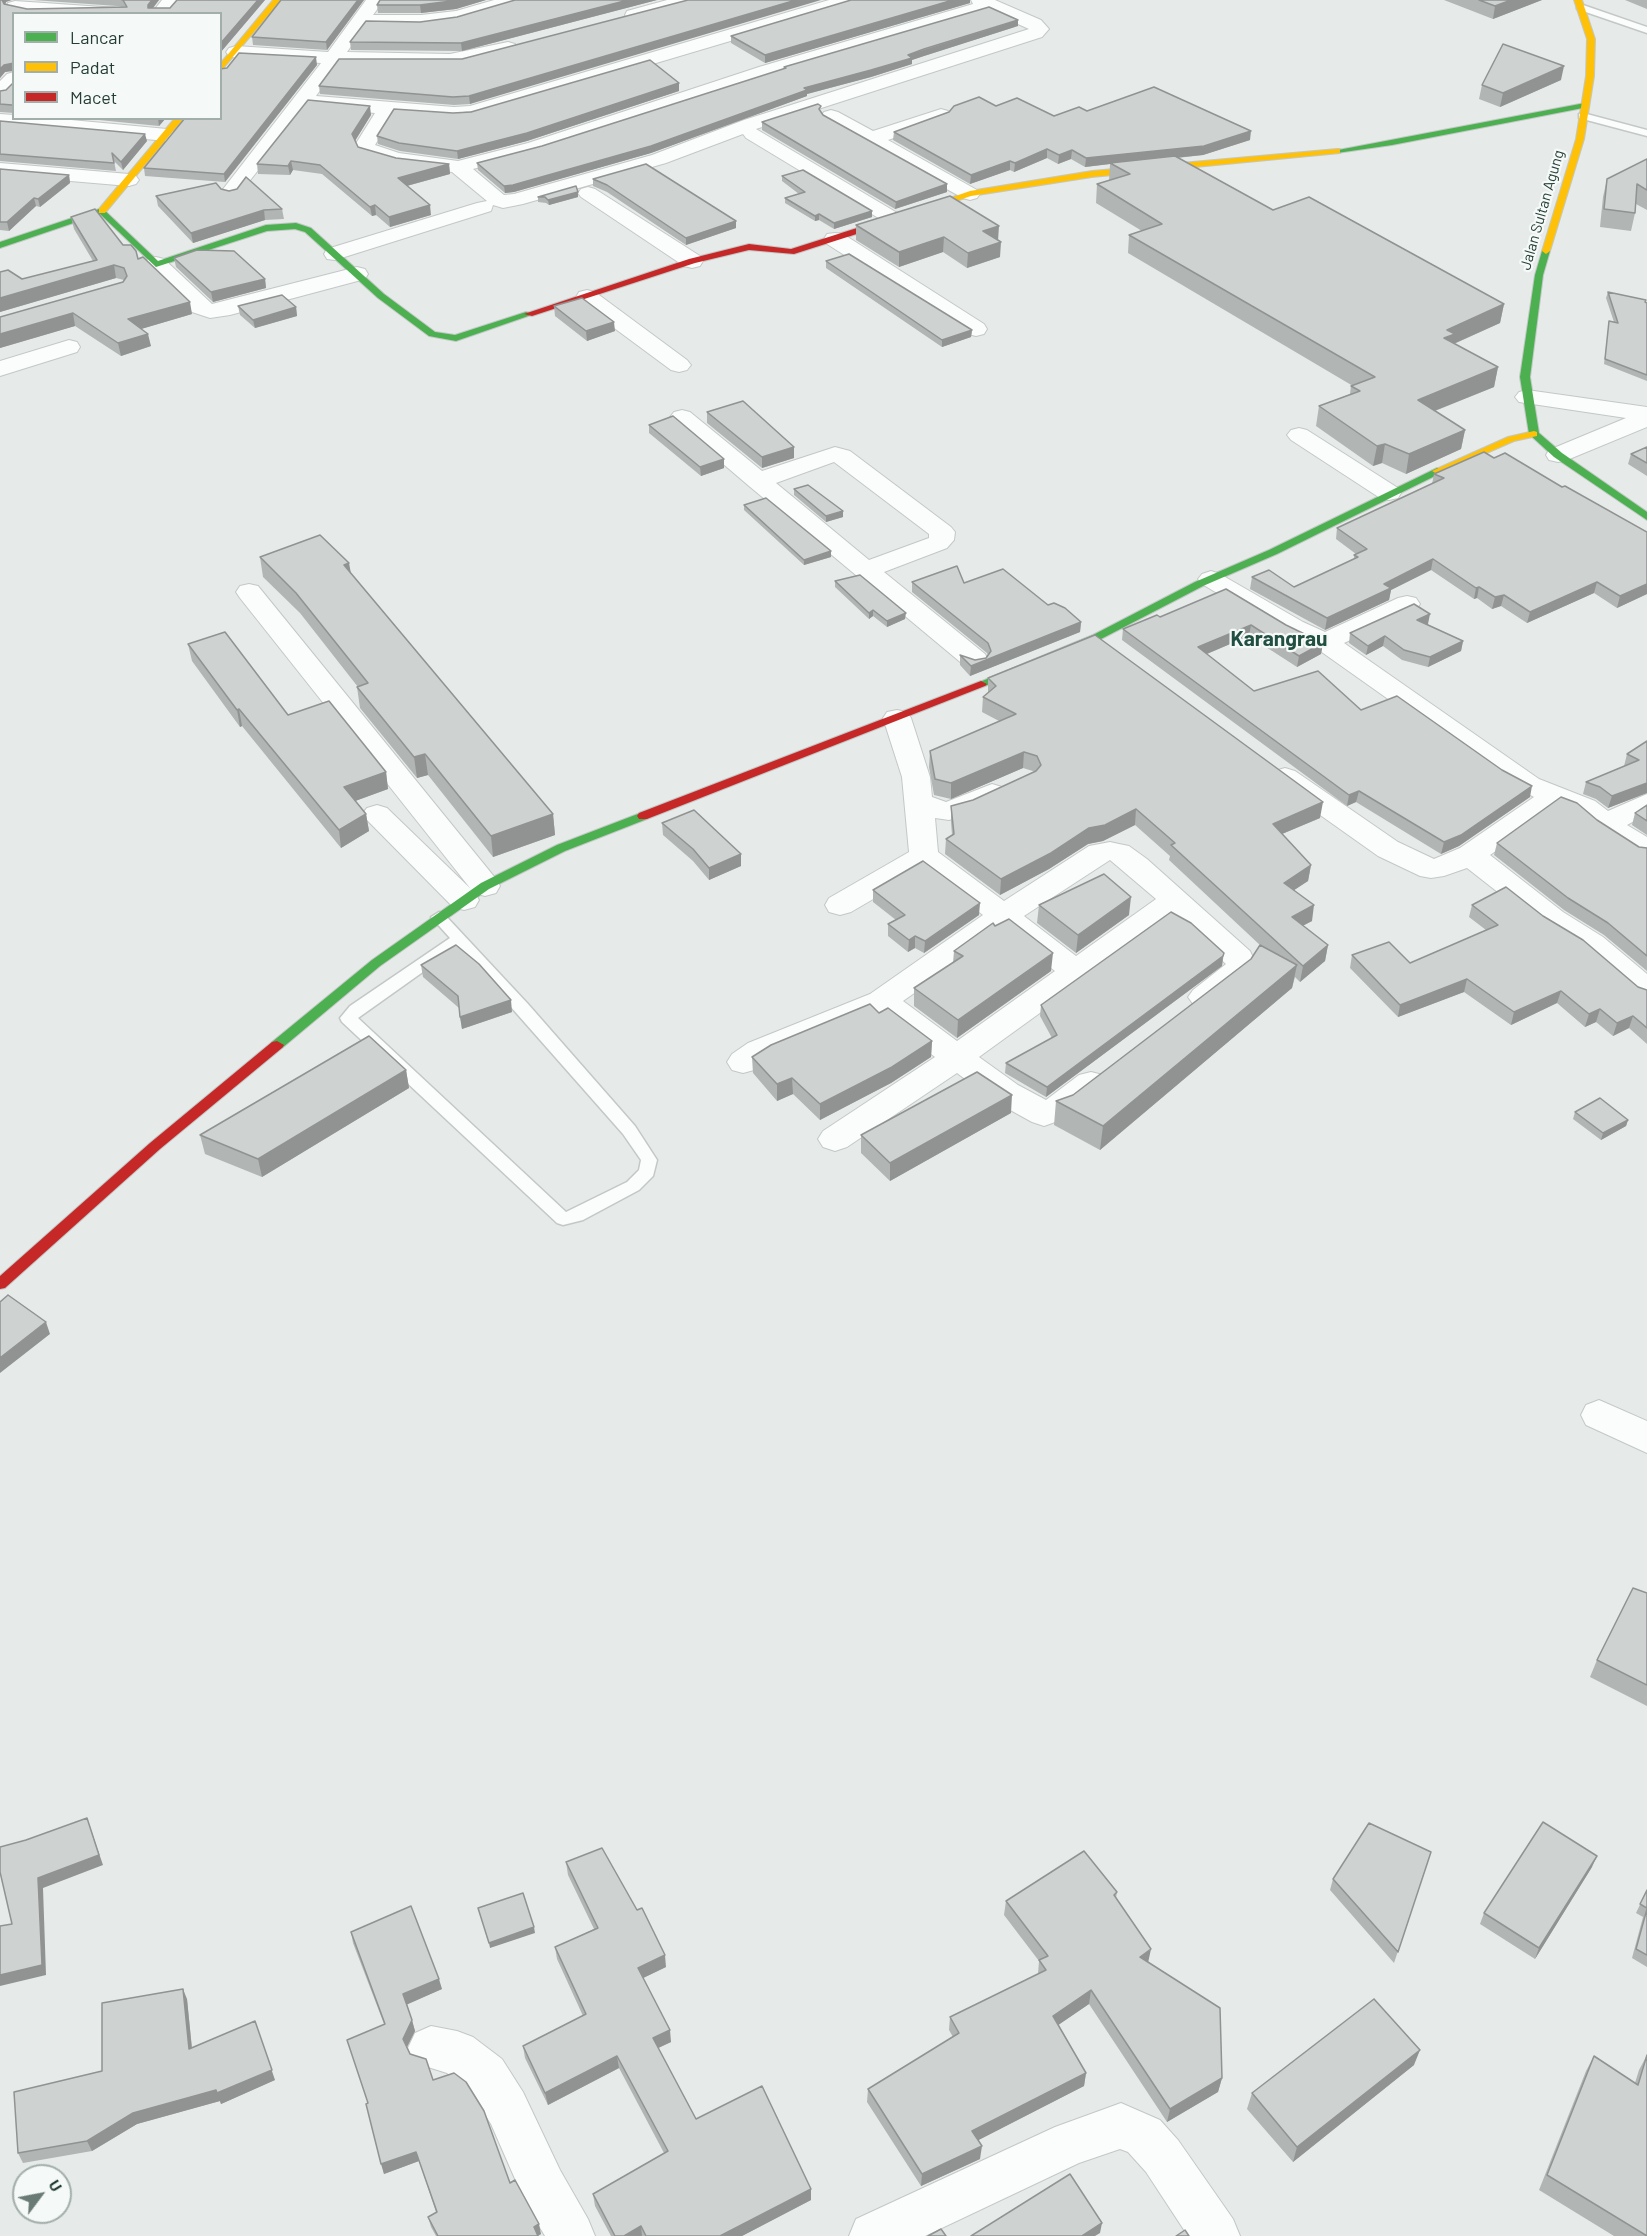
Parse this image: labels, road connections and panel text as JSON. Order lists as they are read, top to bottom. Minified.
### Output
{"streets":{"street":["Jalan Sultan Agung"]},"districts":["Karangrau"],"legend":["Lancar","Padat","Macet"],"north":"top right"}
